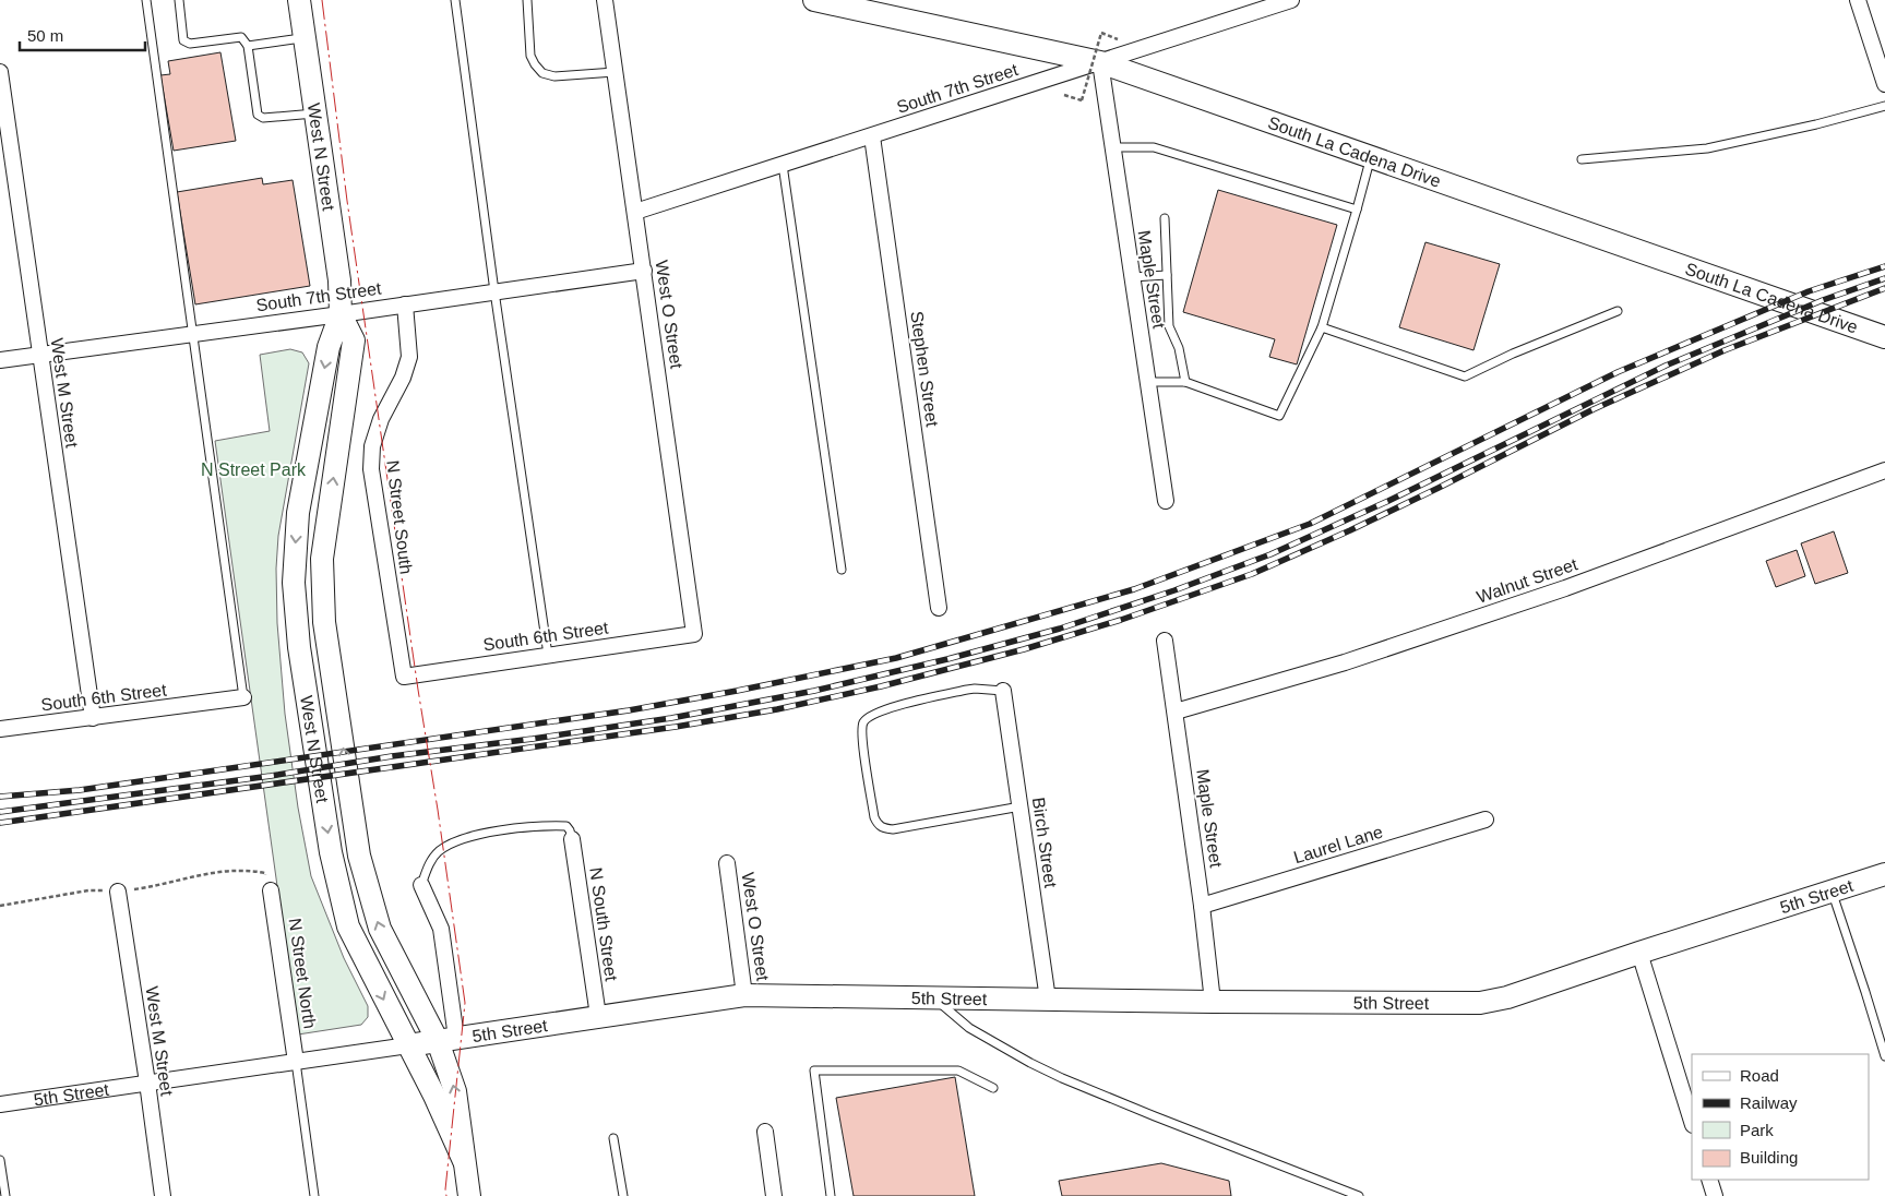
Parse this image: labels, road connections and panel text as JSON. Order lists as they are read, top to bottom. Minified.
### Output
{"streets":{"street":["South 7th Street","South La Cadena Drive","West N Street","Maple Street","West O Street","Stephen Street","West M Street","N Street South","Walnut Street","South 6th Street","Birch Street","Laurel Lane","5th Street","N South Street","N Street North"]},"crossings":[["South 7th Street","South La Cadena Drive"],["South 7th Street","West N Street"],["South 7th Street","Maple Street"],["South 7th Street","West O Street"],["South 7th Street","Stephen Street"],["South 7th Street","West M Street"],["South 7th Street","N Street South"],["South La Cadena Drive","Maple Street"],["West N Street","5th Street"],["Maple Street","Walnut Street"],["Maple Street","Laurel Lane"],["Maple Street","5th Street"],["West O Street","South 6th Street"],["West O Street","5th Street"],["West M Street","South 6th Street"],["West M Street","5th Street"],["N Street South","South 6th Street"],["Birch Street","5th Street"],["5th Street","N South Street"],["5th Street","N Street North"]],"parks":["N Street Park"],"legend":["Road","Railway","Park","Building"],"scale_bar":"50 m"}
